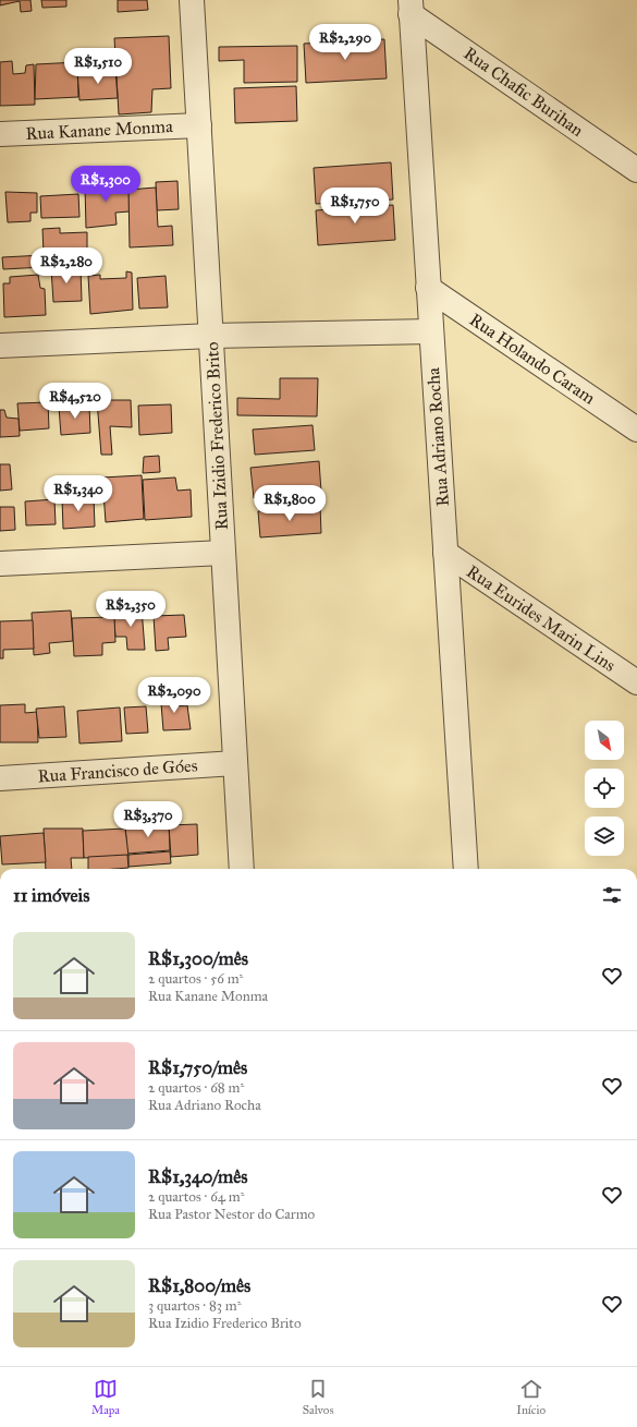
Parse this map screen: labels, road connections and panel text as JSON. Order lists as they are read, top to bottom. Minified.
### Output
{"streets":{"street":["Rua Chafic Burihan","Rua Kanane Monma","Rua Holando Caram","Rua Izidio Frederico Brito","Rua Adriano Rocha","Rua Eurides Marin Lins","Rua Francisco de Góes"]},"crossings":[["Rua Chafic Burihan","Rua Adriano Rocha"],["Rua Kanane Monma","Rua Izidio Frederico Brito"],["Rua Holando Caram","Rua Adriano Rocha"],["Rua Izidio Frederico Brito","Rua Francisco de Góes"],["Rua Adriano Rocha","Rua Eurides Marin Lins"]],"north":"bottom right","page":{"price":["R$2,290","R$1,510","R$1,300","R$1,750","R$2,280","R$4,520","R$1,340","R$1,800","R$2,350","R$2,090","R$3,370"],"heading":"11 imóveis","list":[{"name":"R$1,300/mês","note":"2 quartos · 56 m² · Rua Kanane Monma"},{"name":"R$1,750/mês","note":"2 quartos · 68 m² · Rua Adriano Rocha"},{"name":"R$1,340/mês","note":"2 quartos · 64 m² · Rua Pastor Nestor do Carmo"},{"name":"R$1,800/mês","note":"3 quartos · 83 m² · Rua Izidio Frederico Brito"}],"tabs":["Mapa","Salvos","Início"]}}
